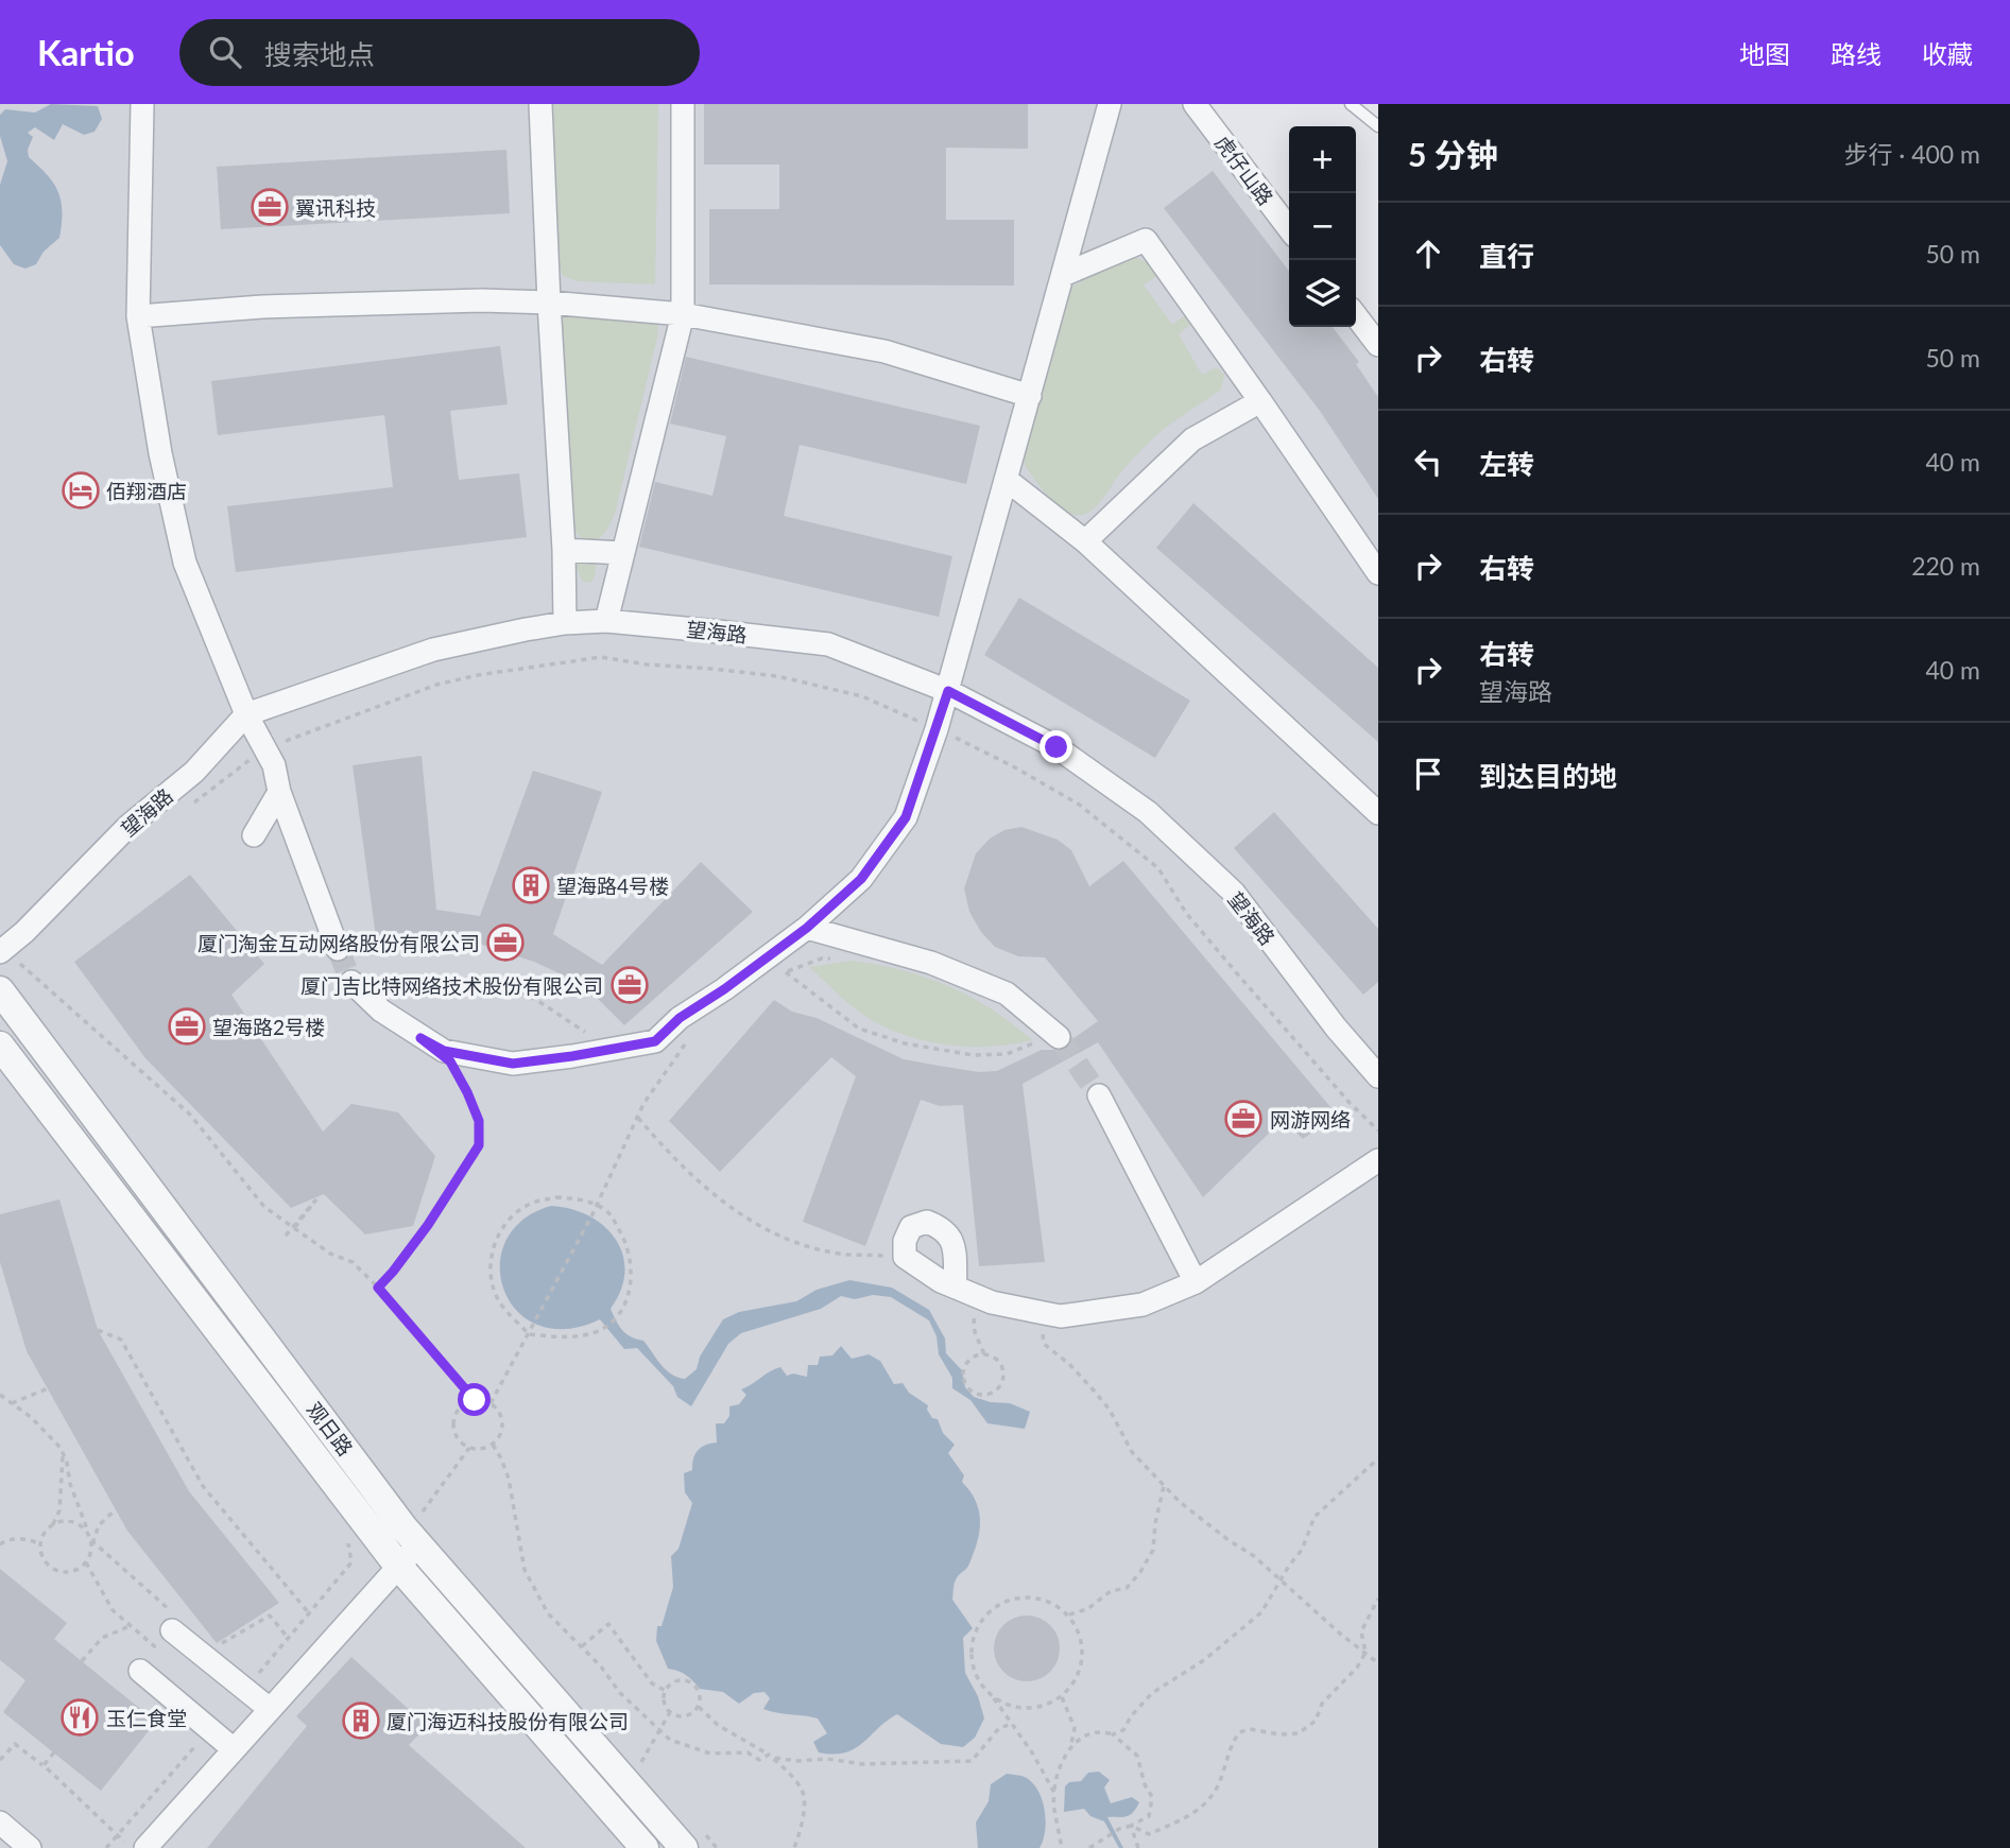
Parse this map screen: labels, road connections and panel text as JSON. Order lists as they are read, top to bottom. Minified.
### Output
{"streets":{"street":["虎仔山路","望海路","观日路"]},"places":{"office":["翼讯科技","厦门淘金互动网络股份有限公司","厦门吉比特网络技术股份有限公司","望海路2号楼","网游网络"],"hotel":["佰翔酒店"],"building":["望海路4号楼","厦门海迈科技股份有限公司"],"restaurant":["玉仁食堂"]},"page":{"header":"Kartio","search":"搜索地点","nav":["地图","路线","收藏"],"heading":["5 分钟","步行 · 400 m"],"map_buttons":["+","−"],"list":[["直行","50 m"],["右转","50 m"],["左转","40 m"],["右转","220 m"],["右转","望海路","40 m"],"到达目的地"]}}
